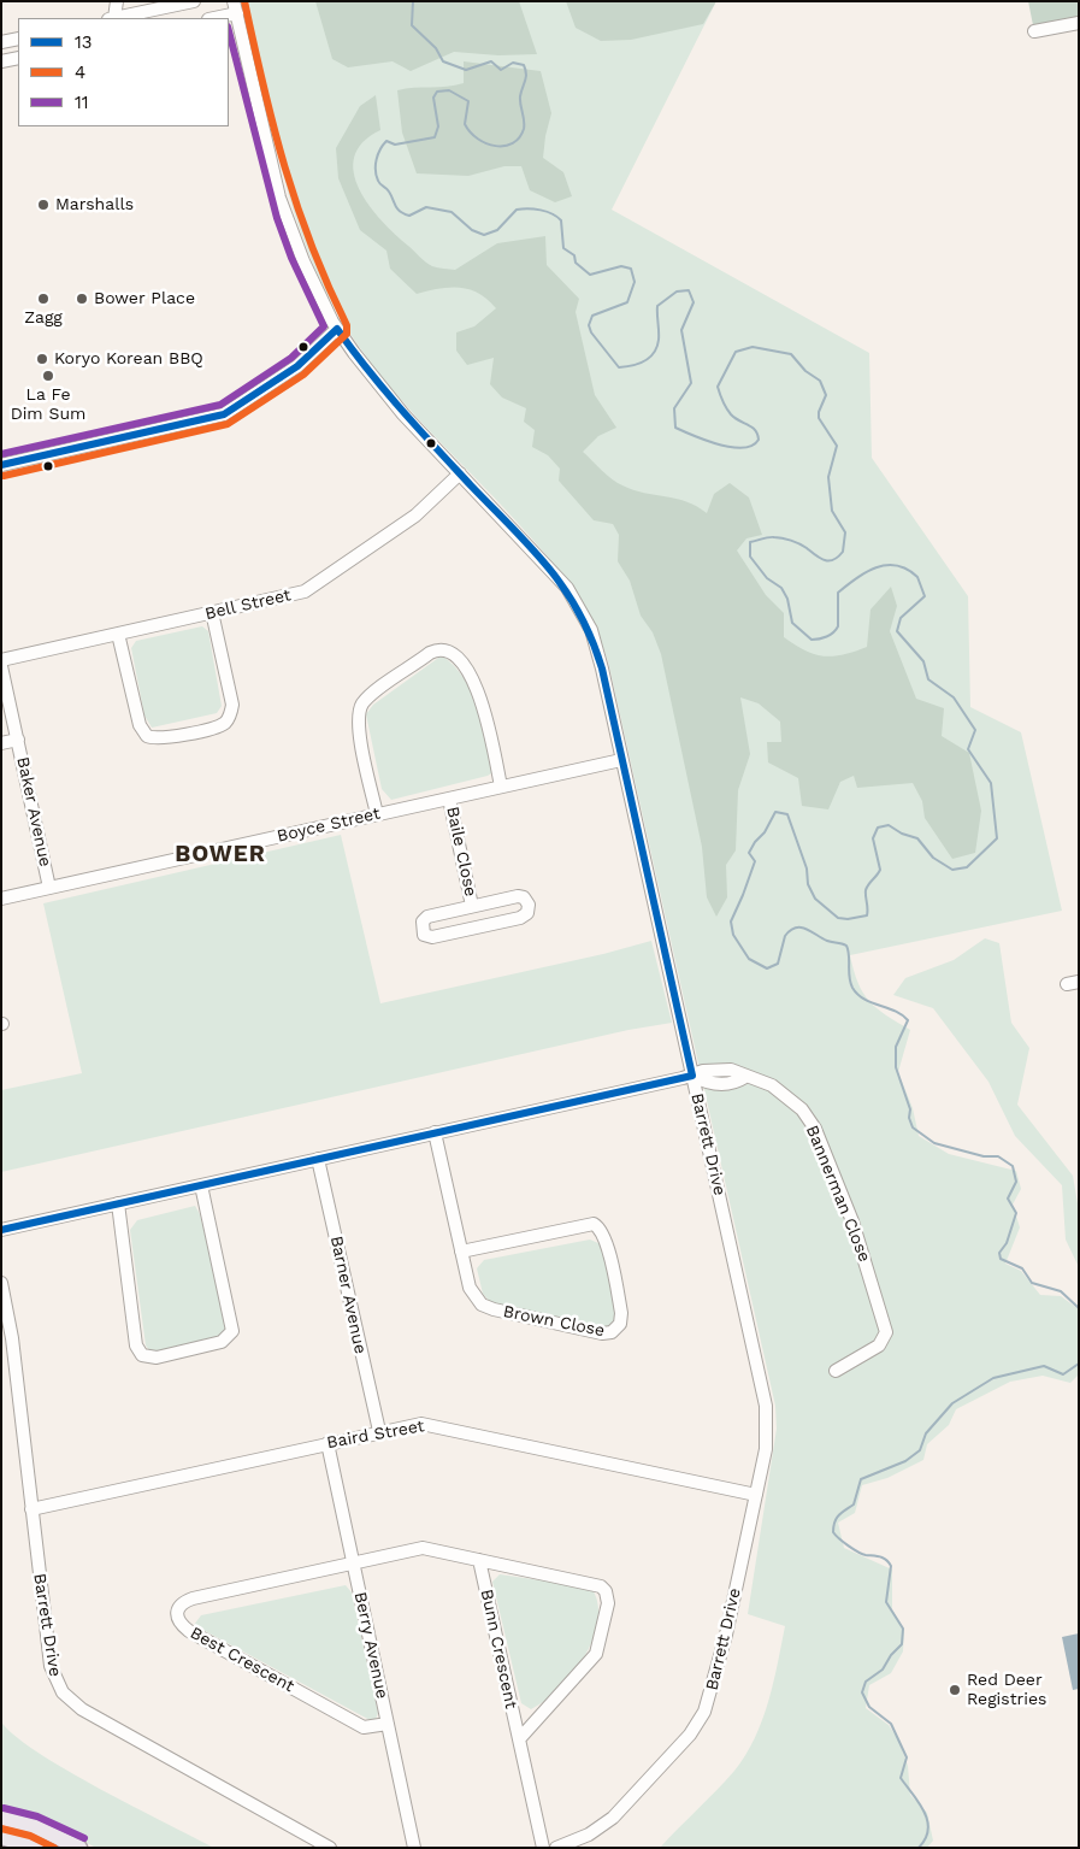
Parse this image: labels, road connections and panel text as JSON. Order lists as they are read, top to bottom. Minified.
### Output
{"streets":{"street":["Bell Street","Baker Avenue","Boyce Street","Baile Close","Barrett Drive","Bannerman Close","Barner Avenue","Brown Close","Baird Street","Berry Avenue","Bunn Crescent","Best Crescent"]},"crossings":[["Bell Street","Barrett Drive"],["Baker Avenue","Boyce Street"],["Boyce Street","Baile Close"],["Boyce Street","Barrett Drive"],["Barrett Drive","Bannerman Close"],["Barrett Drive","Baird Street"],["Barner Avenue","Baird Street"],["Baird Street","Berry Avenue"],["Berry Avenue","Bunn Crescent"],["Berry Avenue","Best Crescent"],["Bunn Crescent","Best Crescent"]],"districts":["BOWER"],"places":["Marshalls","Zagg","Bower Place","Koryo Korean BBQ","La Fe Dim Sum","Red Deer Registries"],"lines":["transit line 4","transit line 11","transit line 13"],"legend":["13","4","11"]}
